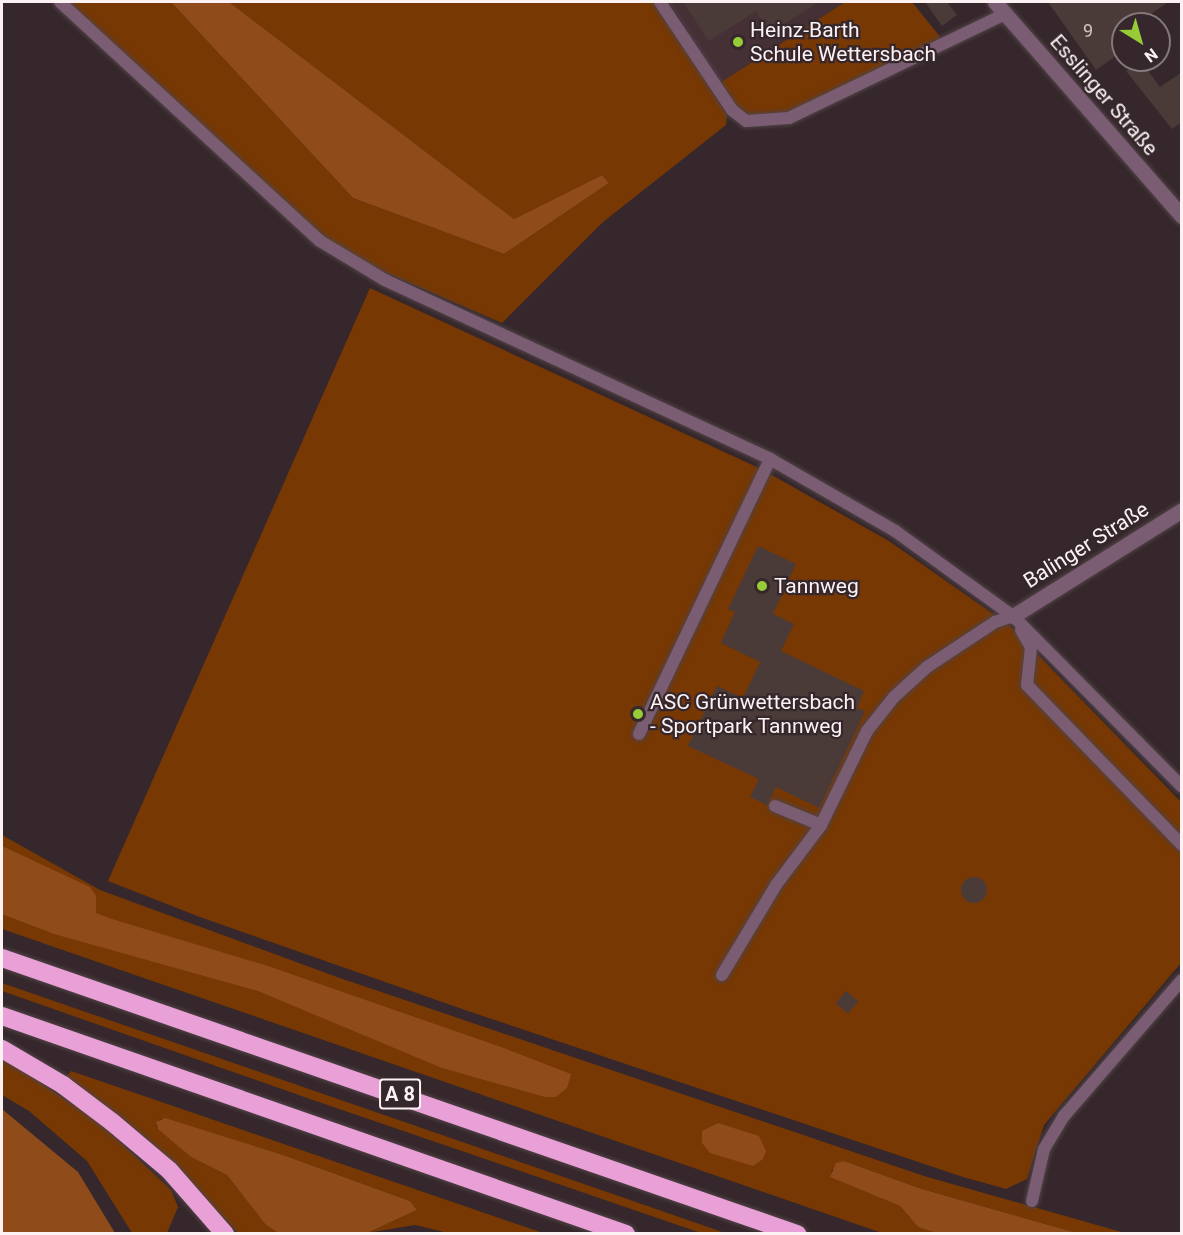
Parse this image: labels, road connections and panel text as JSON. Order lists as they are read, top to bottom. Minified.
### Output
{"streets":{"highway":["A 8"],"street":["Esslinger Straße","Balinger Straße"]},"places":["Heinz-Barth Schule Wettersbach","Tannweg","ASC Grünwettersbach - Sportpark Tannweg"],"house_numbers":["9"],"north":"bottom right"}
